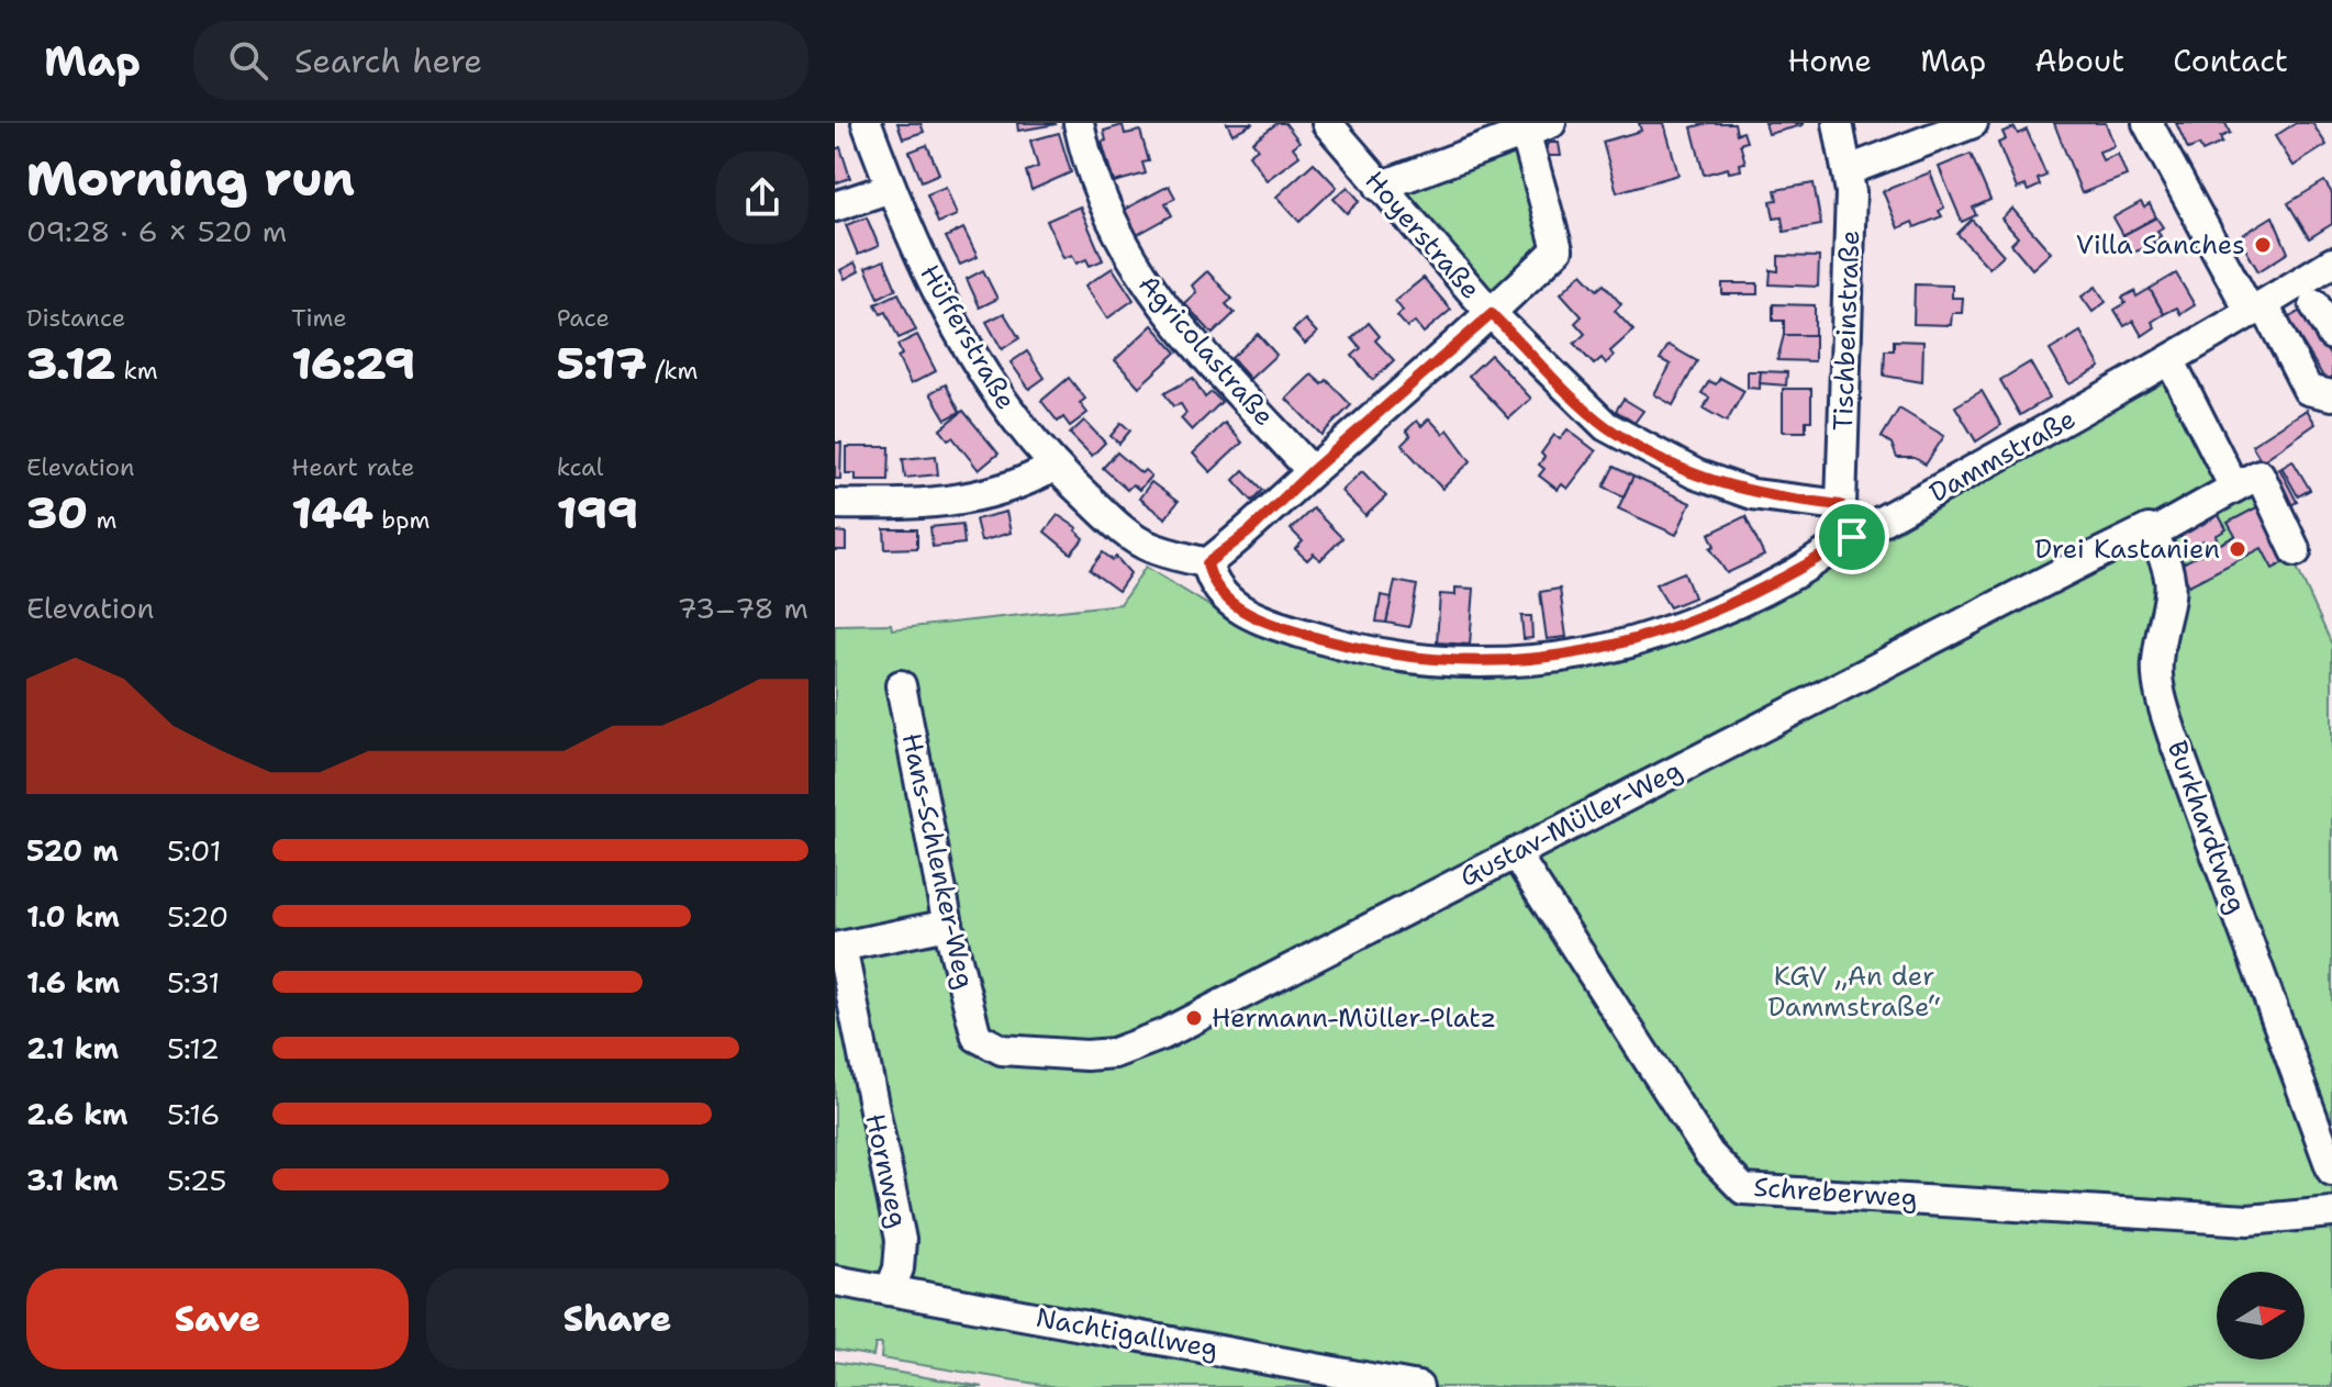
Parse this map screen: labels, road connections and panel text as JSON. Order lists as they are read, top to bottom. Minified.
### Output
{"streets":{"street":["Hoyerstraße","Tischbeinstraße","Hüfferstraße","Agricolastraße","Dammstraße","Gustav-Müller-Weg","Burkhardtweg","Hans-Schlenker-Weg","Hornweg","Schreberweg","Nachtigallweg"]},"crossings":[["Hoyerstraße","Tischbeinstraße"],["Tischbeinstraße","Dammstraße"],["Hüfferstraße","Dammstraße"],["Gustav-Müller-Weg","Burkhardtweg"],["Gustav-Müller-Weg","Hans-Schlenker-Weg"],["Gustav-Müller-Weg","Schreberweg"],["Hornweg","Nachtigallweg"]],"parks":["KGV „An der Dammstraße“"],"places":["Villa Sanches","Drei Kastanien","Hermann-Müller-Platz"],"north":"right","page":{"header":"Map","search":"Search here","nav":["Home","Map","About","Contact"],"heading":["Morning run","09:28 · 6 × 520 m"],"stats":[["Distance","3.12 km"],["Time","16:29"],["Pace","5:17 /km"],["Elevation","30 m"],["Heart rate","144 bpm"],["kcal","199"]],"chart":["Elevation","73–78 m"],"list":[{"name":"520 m","note":"5:01"},{"name":"1.0 km","note":"5:20"},{"name":"1.6 km","note":"5:31"},{"name":"2.1 km","note":"5:12"},{"name":"2.6 km","note":"5:16"},{"name":"3.1 km","note":"5:25"}],"buttons":["Save","Share"]}}
